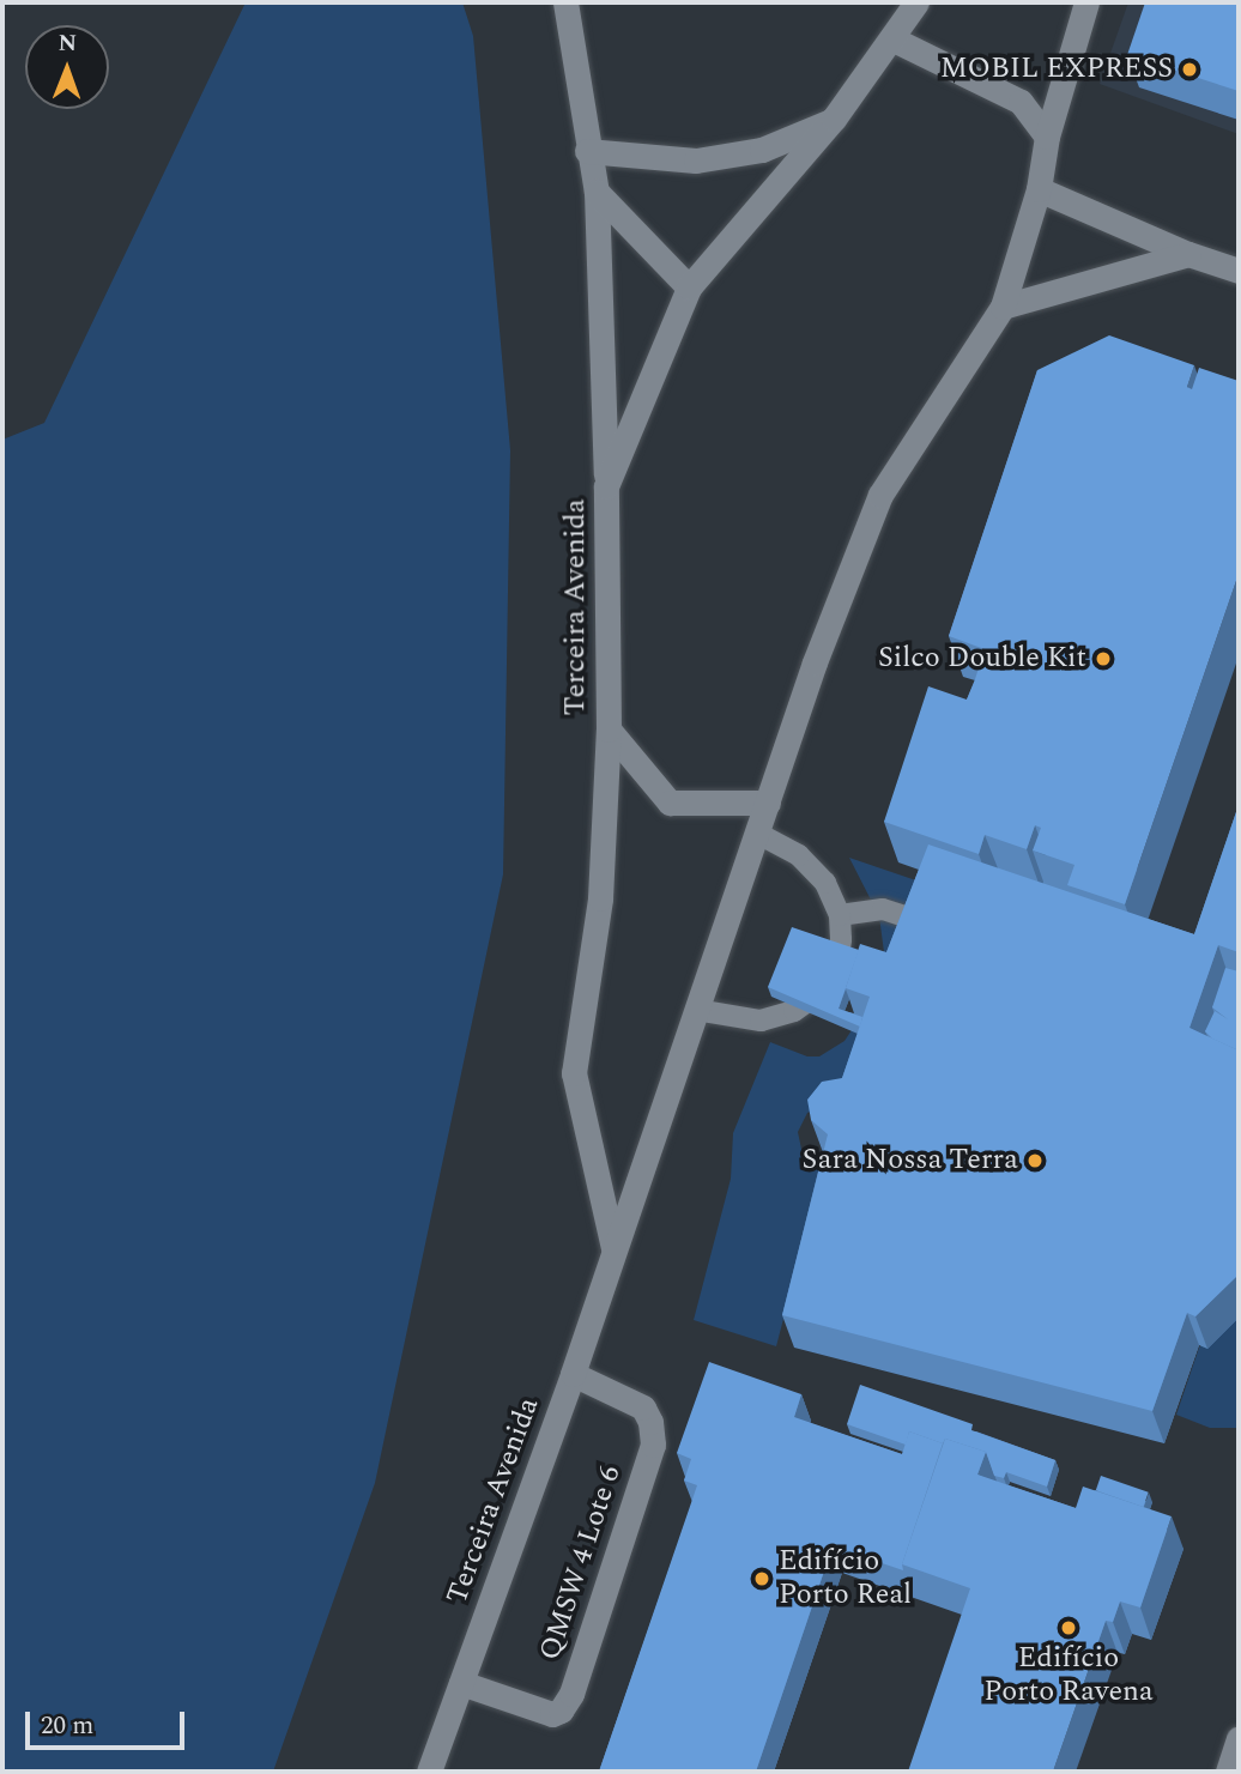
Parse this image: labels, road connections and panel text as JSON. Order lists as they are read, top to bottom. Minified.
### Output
{"streets":{"street":["Terceira Avenida","QMSW 4 Lote 6"]},"crossings":[["Terceira Avenida","QMSW 4 Lote 6"]],"places":["MOBIL EXPRESS","Silco Double Kit","Sara Nossa Terra","Edifício Porto Real","Edifício Porto Ravena"],"scale_bar":"20 m","north":"top"}
